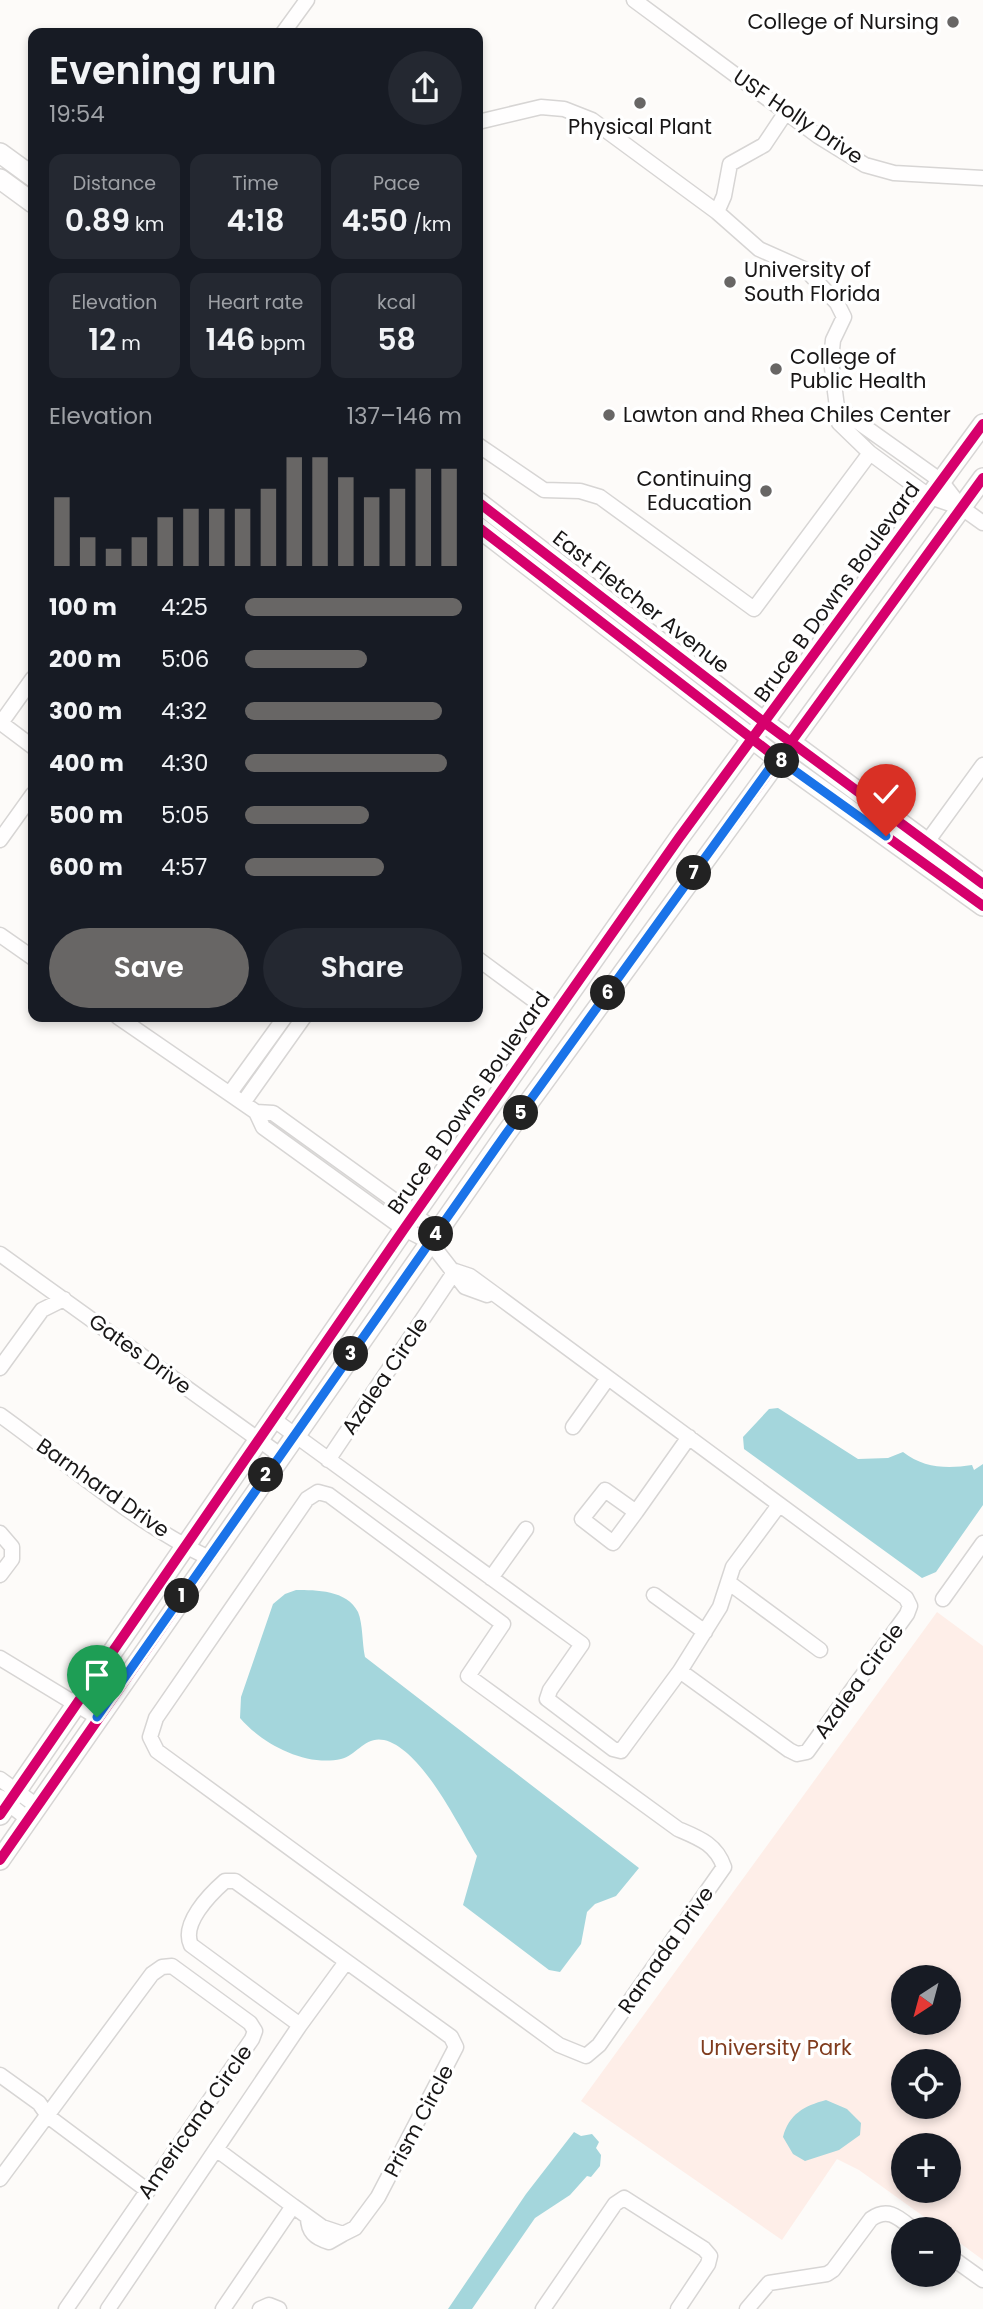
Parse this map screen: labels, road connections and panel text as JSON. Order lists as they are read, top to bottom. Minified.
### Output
{"streets":{"main road":["Bruce B Downs Boulevard","East Fletcher Avenue"],"street":["USF Holly Drive","Gates Drive","Azalea Circle","Barnhard Drive","Ramada Drive","Prism Circle","Americana Circle"]},"crossings":[["Bruce B Downs Boulevard","East Fletcher Avenue"],["Bruce B Downs Boulevard","Gates Drive"],["Bruce B Downs Boulevard","Azalea Circle"],["Bruce B Downs Boulevard","Barnhard Drive"]],"parks":["University Park"],"places":["College of Nursing","Physical Plant","University of South Florida","College of Public Health","Lawton and Rhea Chiles Center","Continuing Education"],"north":"bottom left","page":{"heading":["Evening run","19:54"],"stats":[["Distance","0.89 km"],["Time","4:18"],["Pace","4:50 /km"],["Elevation","12 m"],["Heart rate","146 bpm"],["kcal","58"]],"chart":["Elevation","137–146 m"],"list":[{"name":"100 m","note":"4:25"},{"name":"200 m","note":"5:06"},{"name":"300 m","note":"4:32"},{"name":"400 m","note":"4:30"},{"name":"500 m","note":"5:05"},{"name":"600 m","note":"4:57"}],"pins":["8","7","6","5","4","3","2","1"],"buttons":["Save","Share"],"map_buttons":["+","−"]}}
